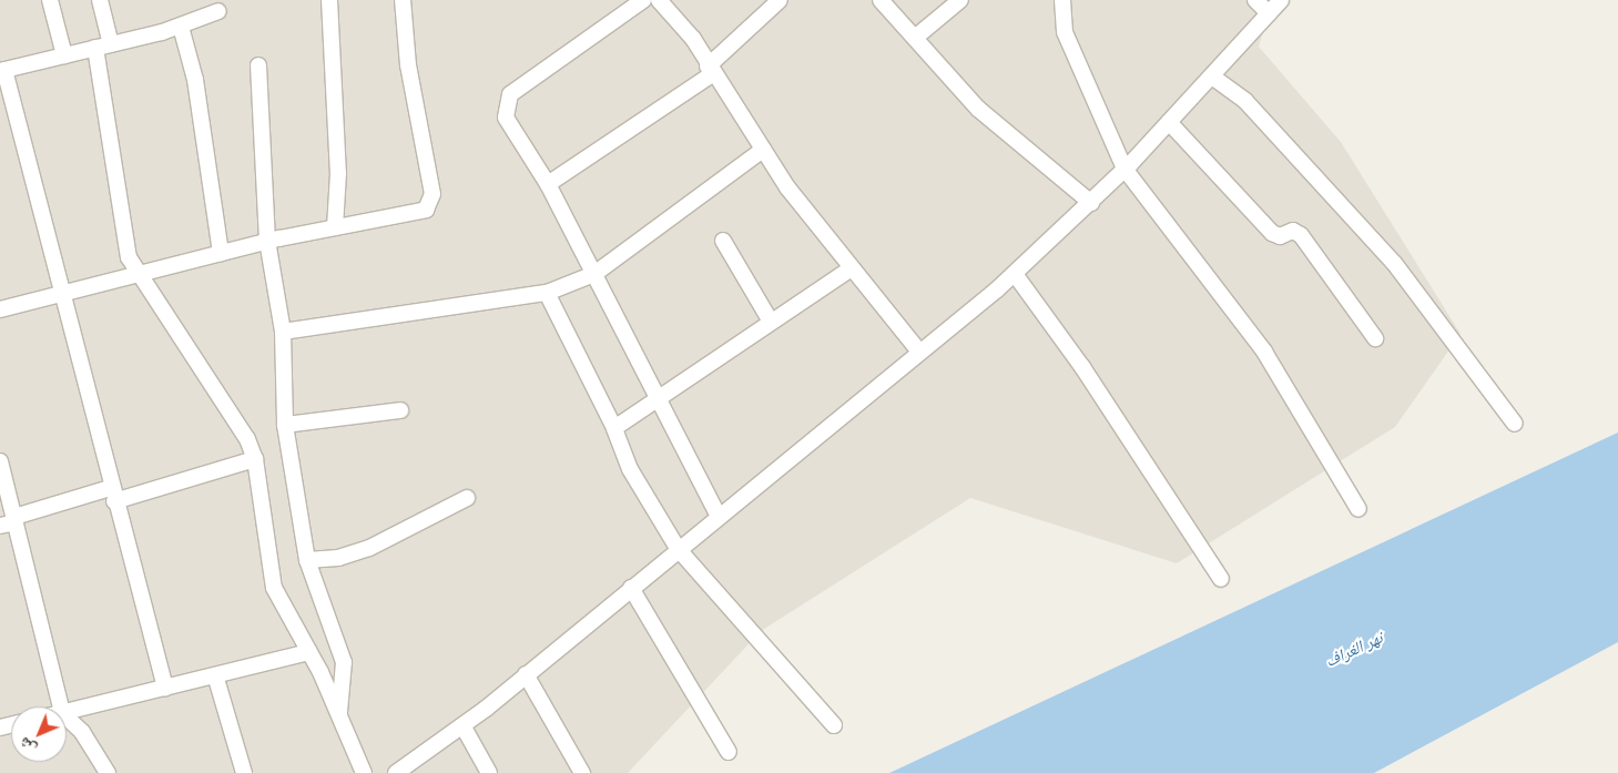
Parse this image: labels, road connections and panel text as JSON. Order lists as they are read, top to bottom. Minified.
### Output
{"water":["نهر الغراف"],"north":"bottom left"}
